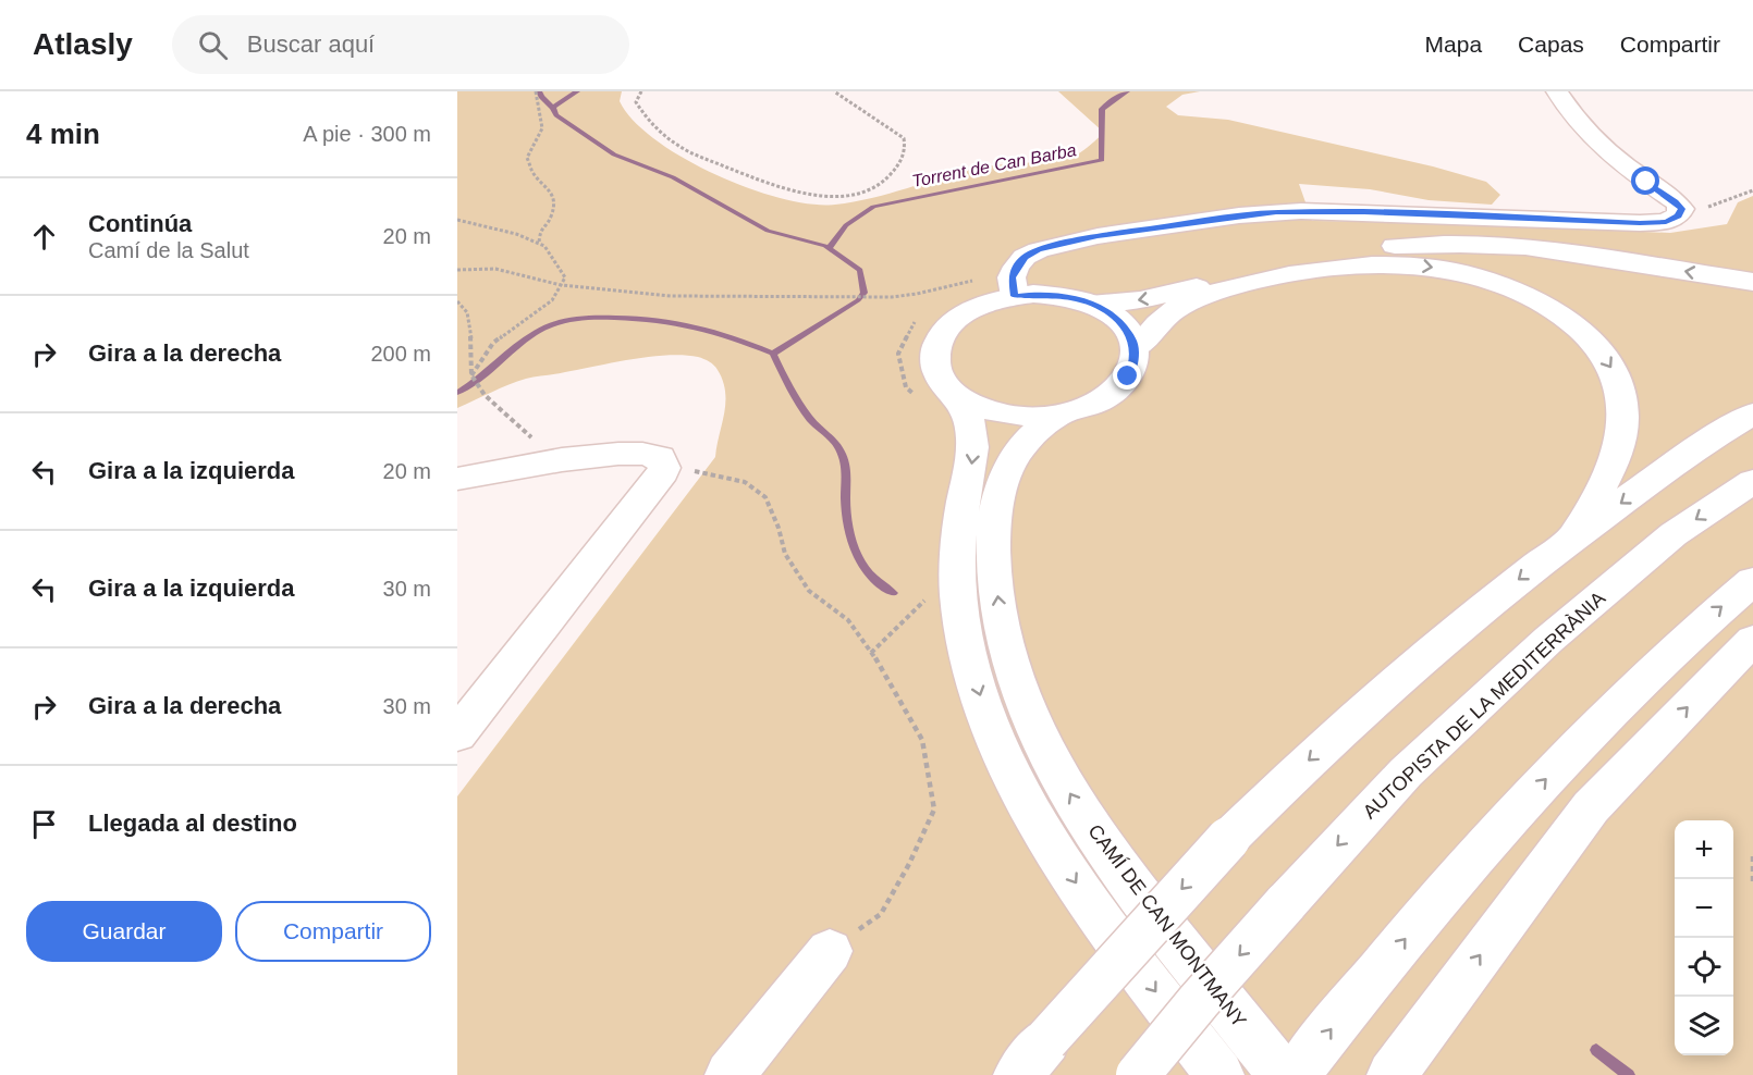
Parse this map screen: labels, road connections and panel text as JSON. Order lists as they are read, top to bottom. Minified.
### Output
{"streets":{"main road":["AUTOPISTA DE LA MEDITERRÀNIA","CAMÍ DE CAN MONTMANY"]},"water":["Torrent de Can Barba"],"page":{"header":"Atlasly","search":"Buscar aquí","nav":["Mapa","Capas","Compartir"],"heading":["4 min","A pie · 300 m"],"list":[["Continúa","Camí de la Salut","20 m"],["Gira a la derecha","200 m"],["Gira a la izquierda","20 m"],["Gira a la izquierda","30 m"],["Gira a la derecha","30 m"],"Llegada al destino"],"map_buttons":["+","−"],"buttons":["Guardar","Compartir"]}}
